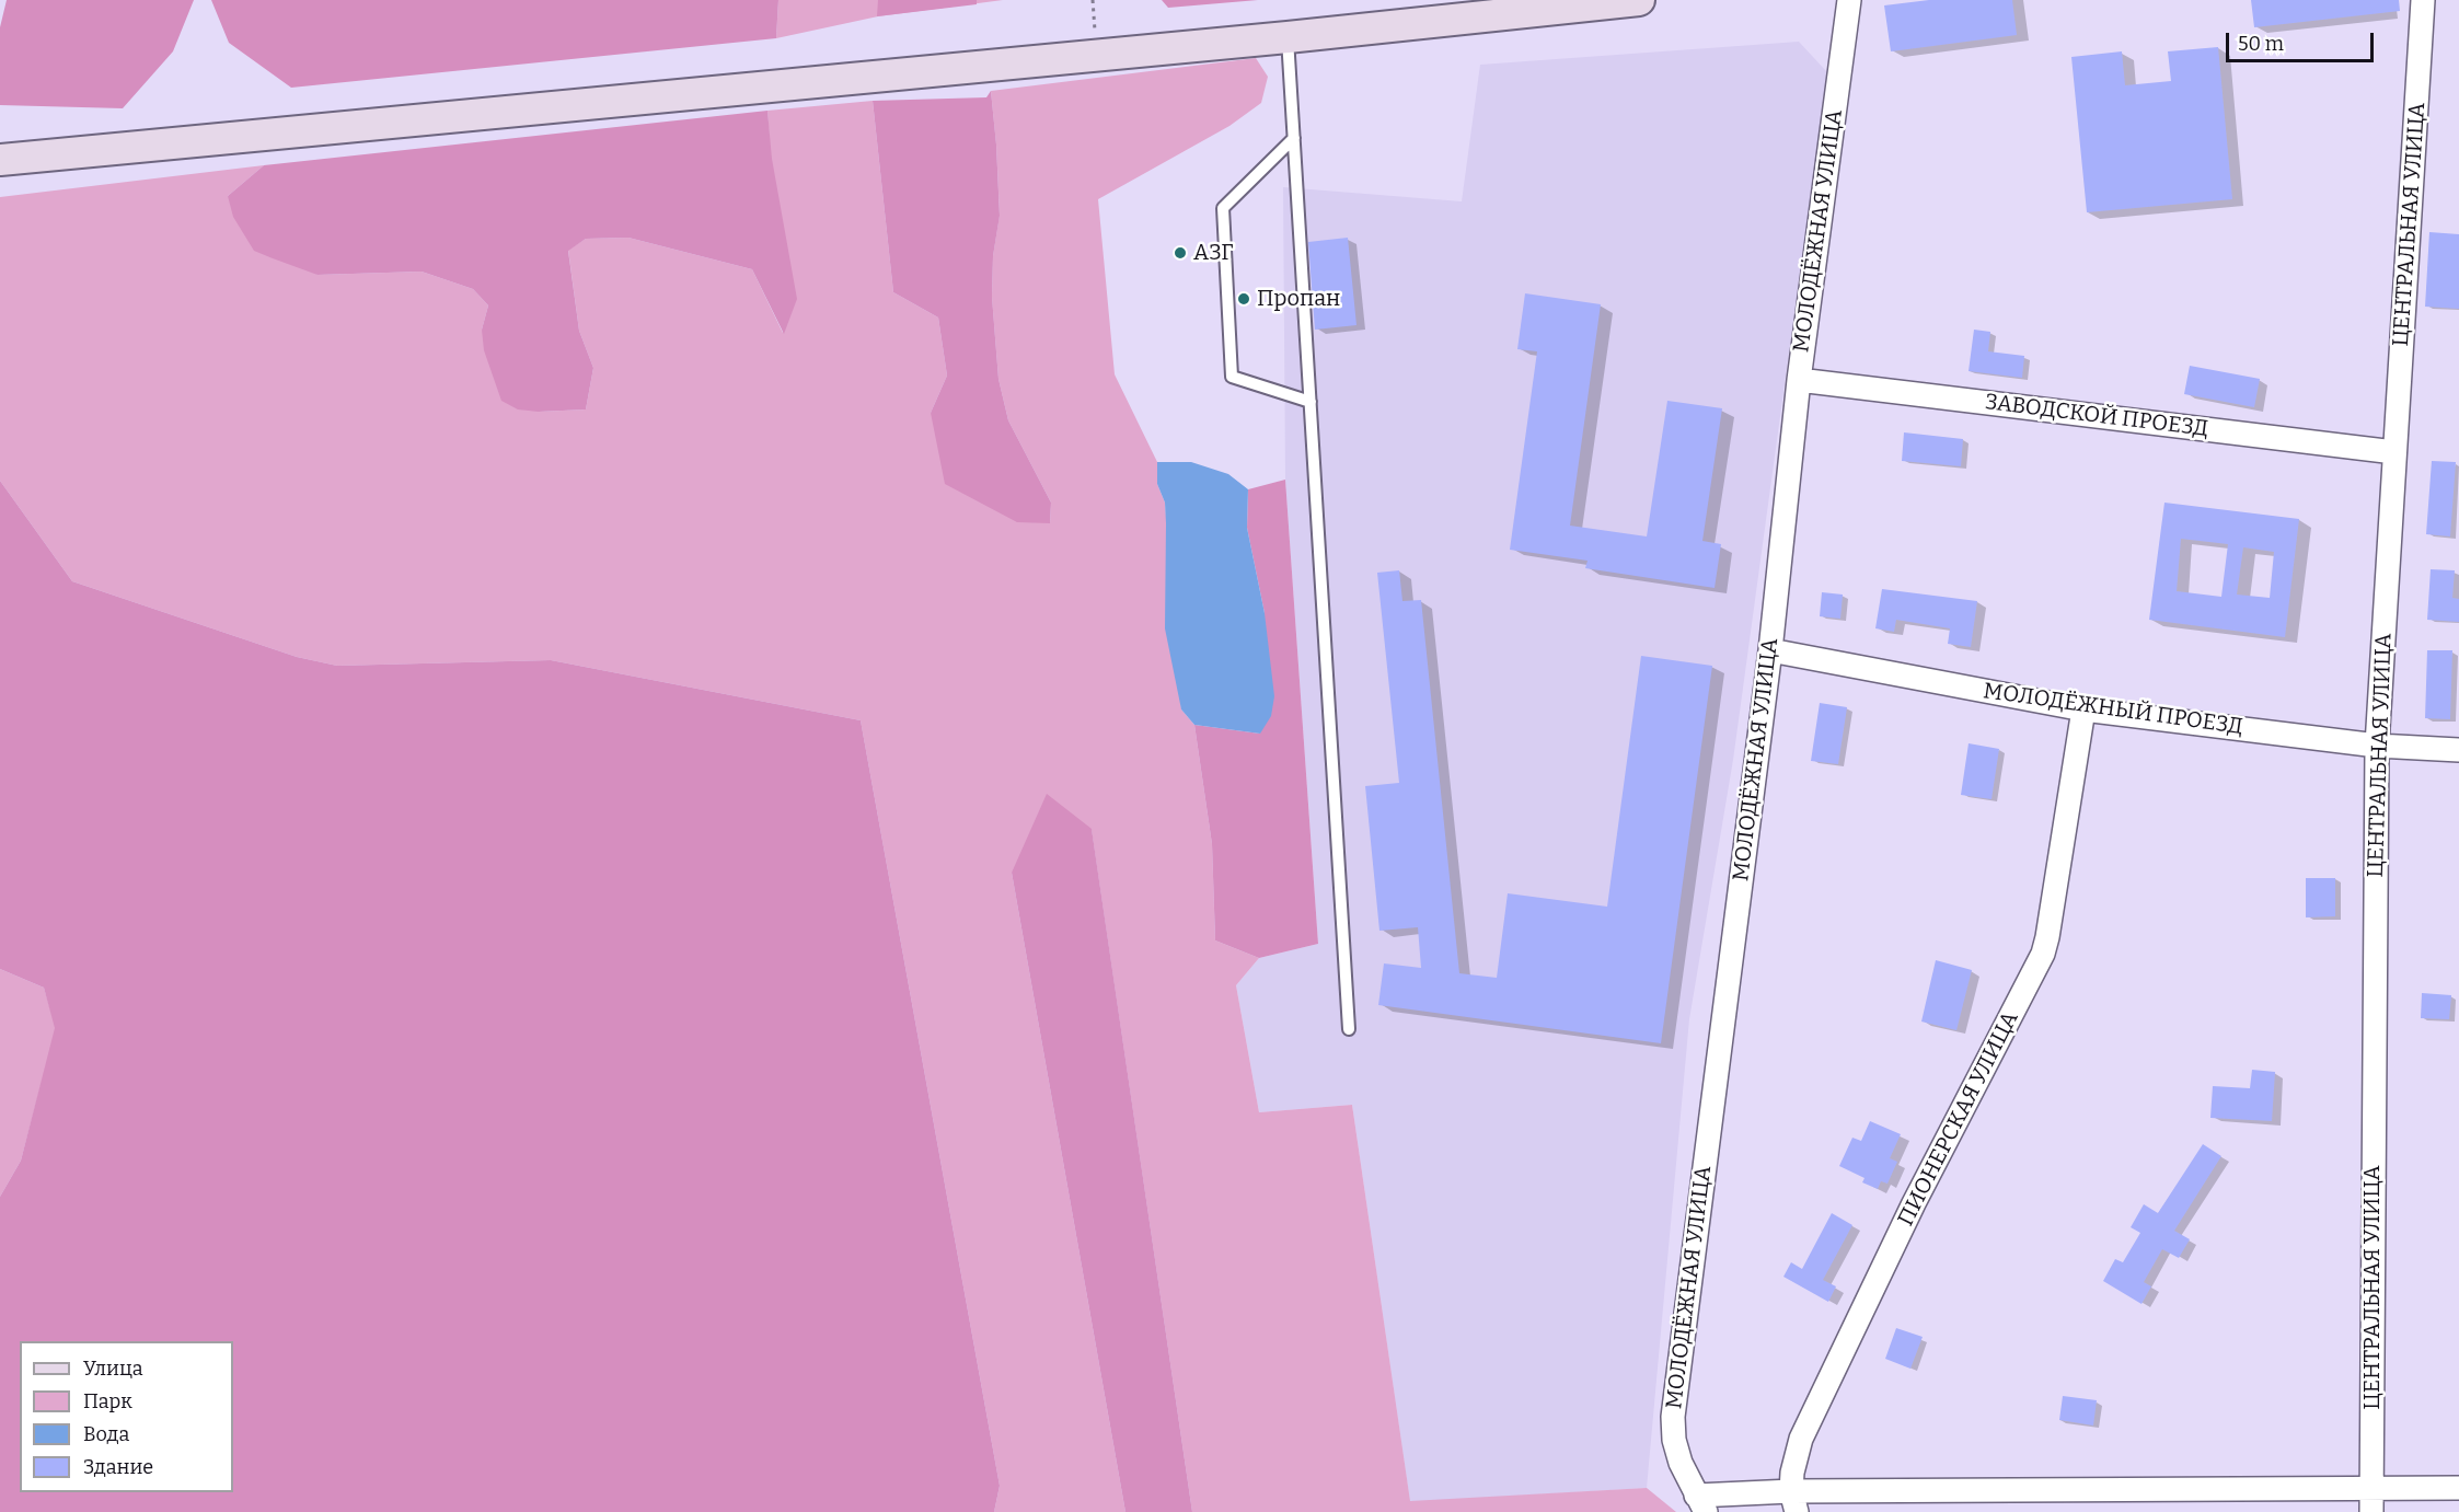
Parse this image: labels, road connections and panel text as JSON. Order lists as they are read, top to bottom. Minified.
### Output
{"streets":{"street":["ЦЕНТРАЛЬНАЯ УЛИЦА","МОЛОДЁЖНАЯ УЛИЦА","ЗАВОДСКОЙ ПРОЕЗД","МОЛОДЁЖНЫЙ ПРОЕЗД","ПИОНЕРСКАЯ УЛИЦА"]},"crossings":[["ЦЕНТРАЛЬНАЯ УЛИЦА","ЗАВОДСКОЙ ПРОЕЗД"],["ЦЕНТРАЛЬНАЯ УЛИЦА","МОЛОДЁЖНЫЙ ПРОЕЗД"],["МОЛОДЁЖНАЯ УЛИЦА","ЗАВОДСКОЙ ПРОЕЗД"],["МОЛОДЁЖНАЯ УЛИЦА","МОЛОДЁЖНЫЙ ПРОЕЗД"],["МОЛОДЁЖНЫЙ ПРОЕЗД","ПИОНЕРСКАЯ УЛИЦА"]],"places":["АЗГ","Пропан"],"legend":["Улица","Парк","Вода","Здание"],"scale_bar":"50 m"}
